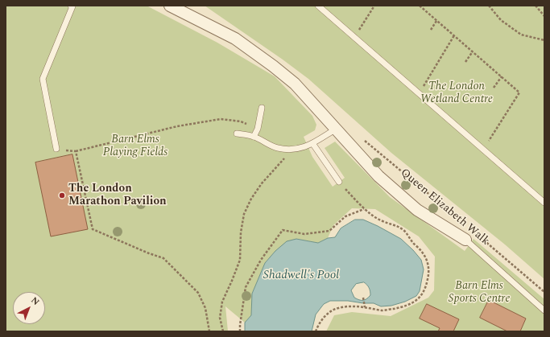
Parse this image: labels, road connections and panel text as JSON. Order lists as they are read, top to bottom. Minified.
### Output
{"streets":{"street":["Queen Elizabeth Walk"]},"water":["Shadwell's Pool"],"parks":["The London Wetland Centre","Barn Elms Playing Fields","Barn Elms Sports Centre"],"places":["The London Marathon Pavilion"],"north":"top right"}
